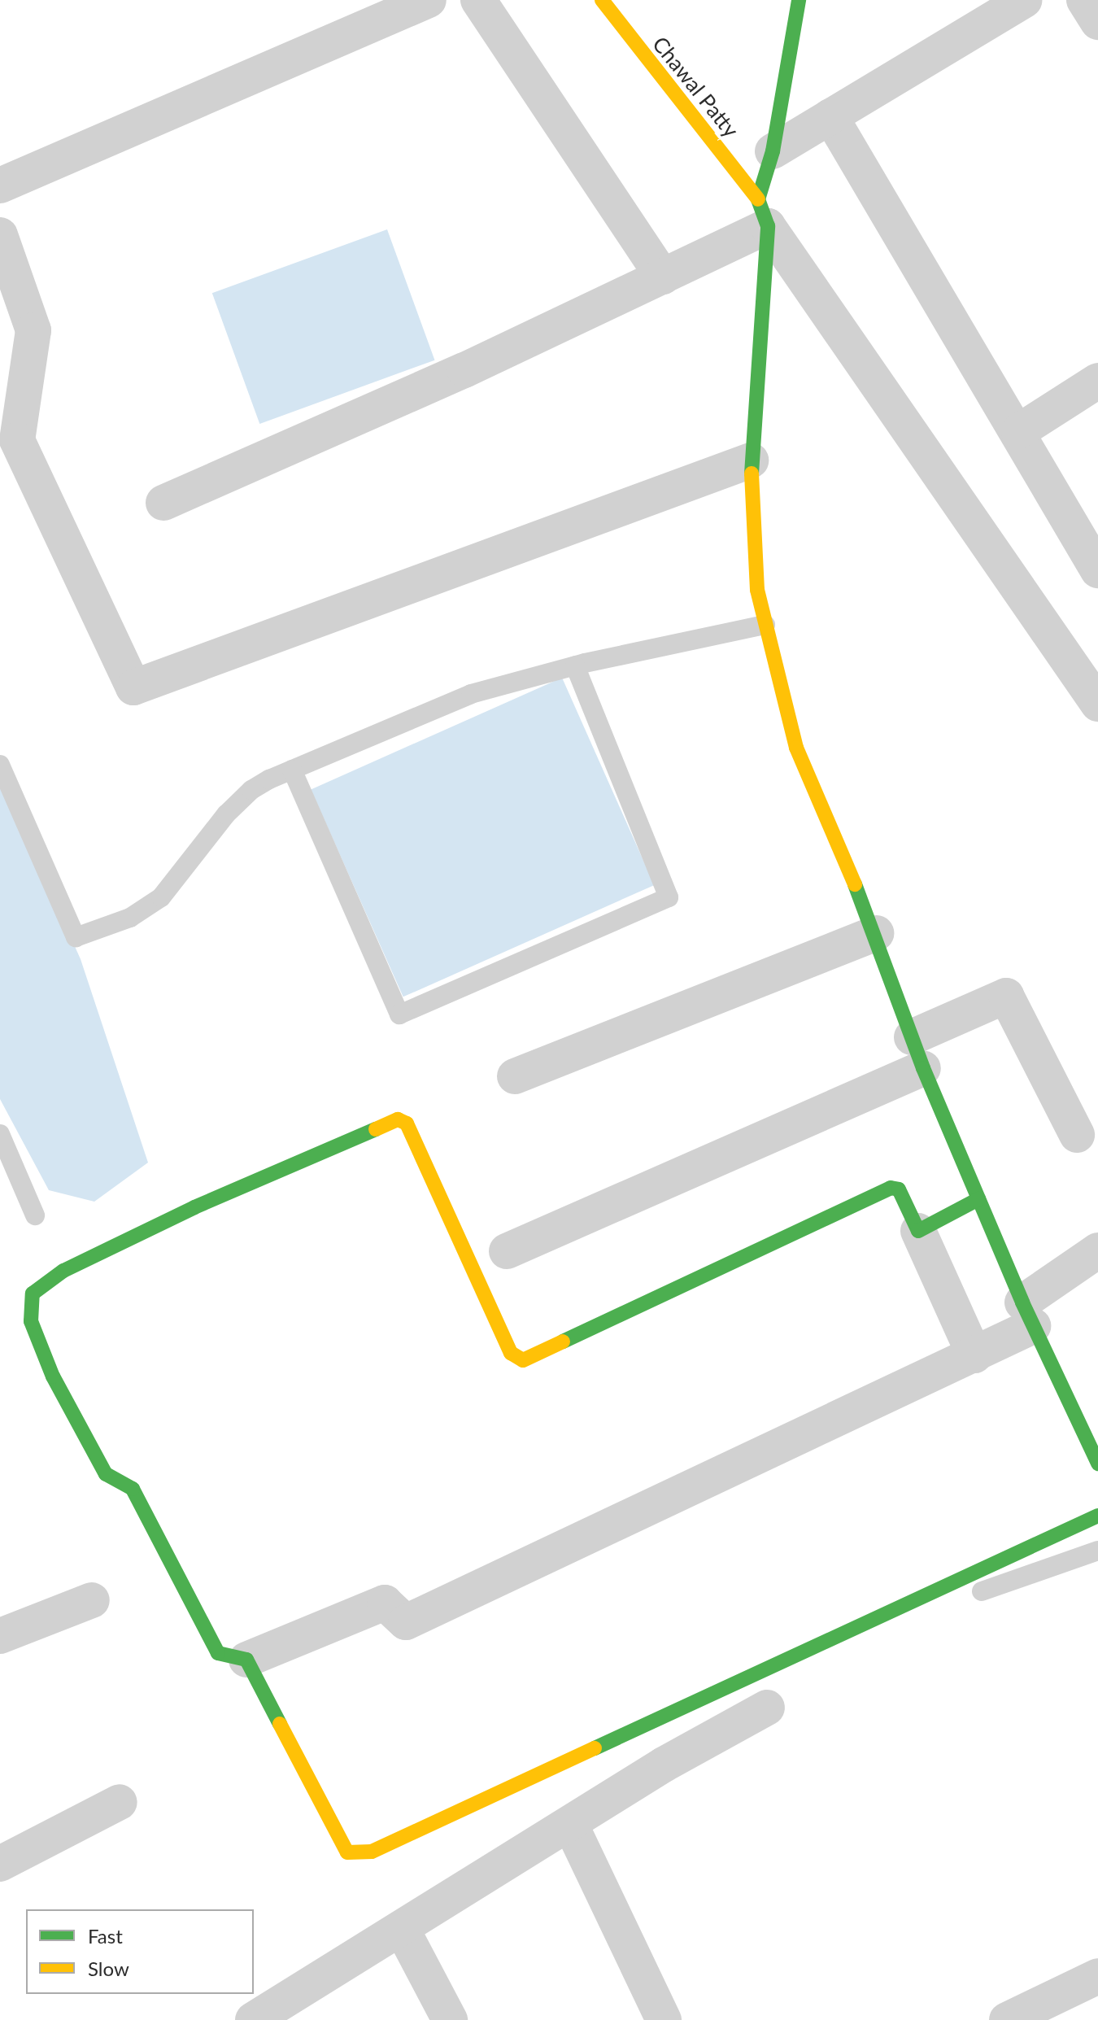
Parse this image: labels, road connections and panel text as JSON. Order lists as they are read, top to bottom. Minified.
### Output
{"streets":{"street":["Chawal Patty"]},"legend":["Fast","Slow"]}
